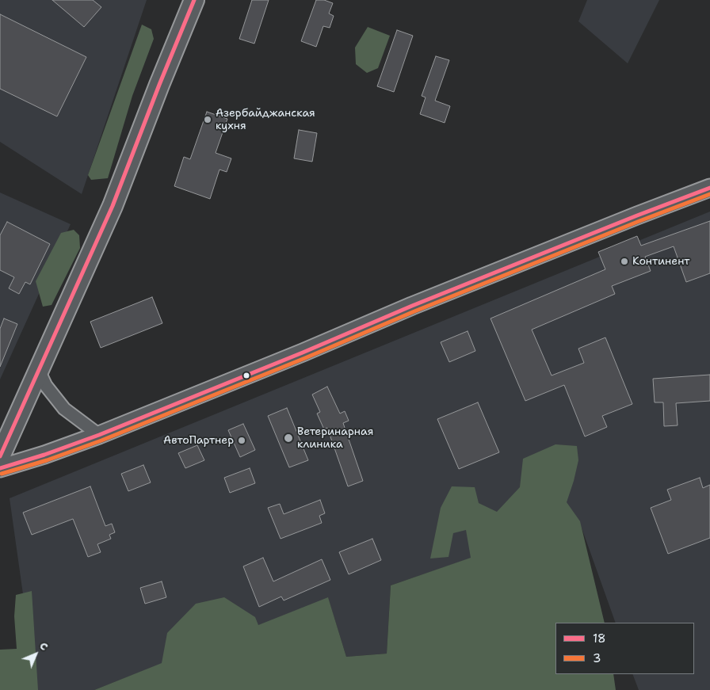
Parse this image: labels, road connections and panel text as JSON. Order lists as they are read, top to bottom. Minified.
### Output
{"places":["Азербайджанская кухня","Континент","Ветеринарная клиника","АвтоПартнер"],"lines":["transit line 18","transit line 3"],"legend":["18","3"],"north":"top right"}
